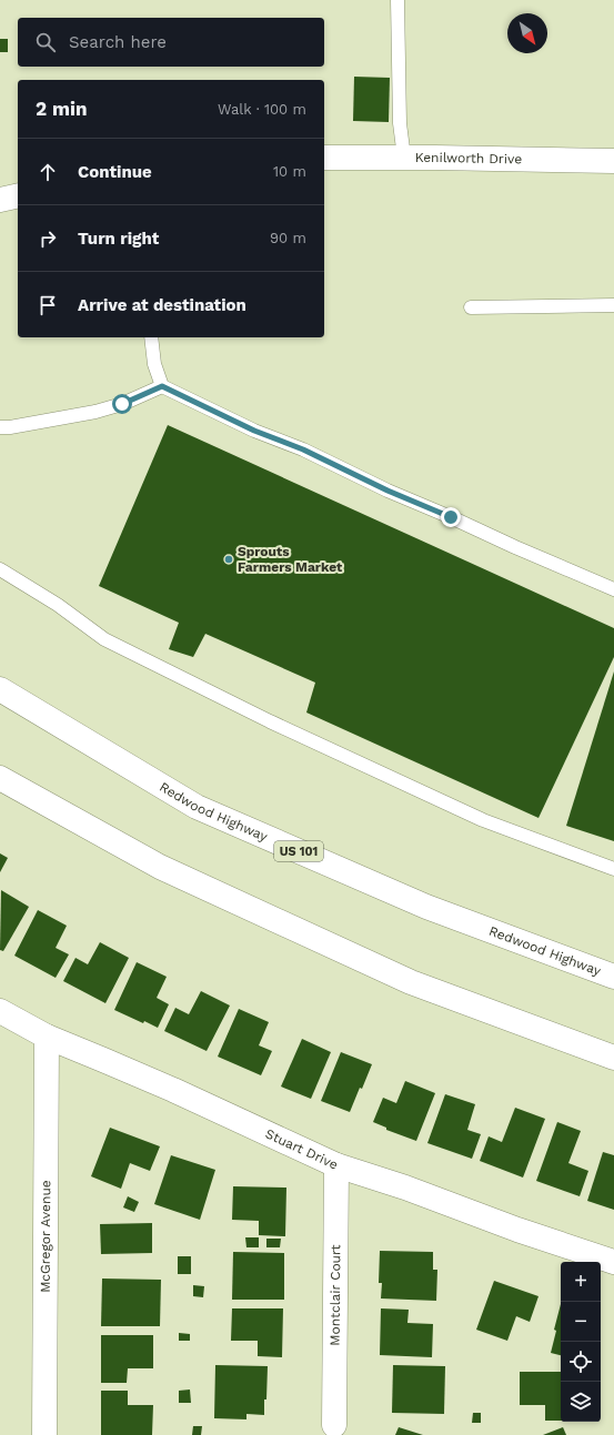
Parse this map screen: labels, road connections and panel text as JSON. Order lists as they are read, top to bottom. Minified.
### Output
{"streets":{"main road":["Kenilworth Drive","Redwood Highway","US 101","Stuart Drive","McGregor Avenue","Montclair Court"]},"crossings":[["Stuart Drive","McGregor Avenue"],["Stuart Drive","Montclair Court"]],"places":["Sprouts Farmers Market"],"north":"bottom right","page":{"search":"Search here","heading":["2 min","Walk · 100 m"],"list":[["Continue","10 m"],["Turn right","90 m"],"Arrive at destination"],"map_buttons":["+","−"]}}
